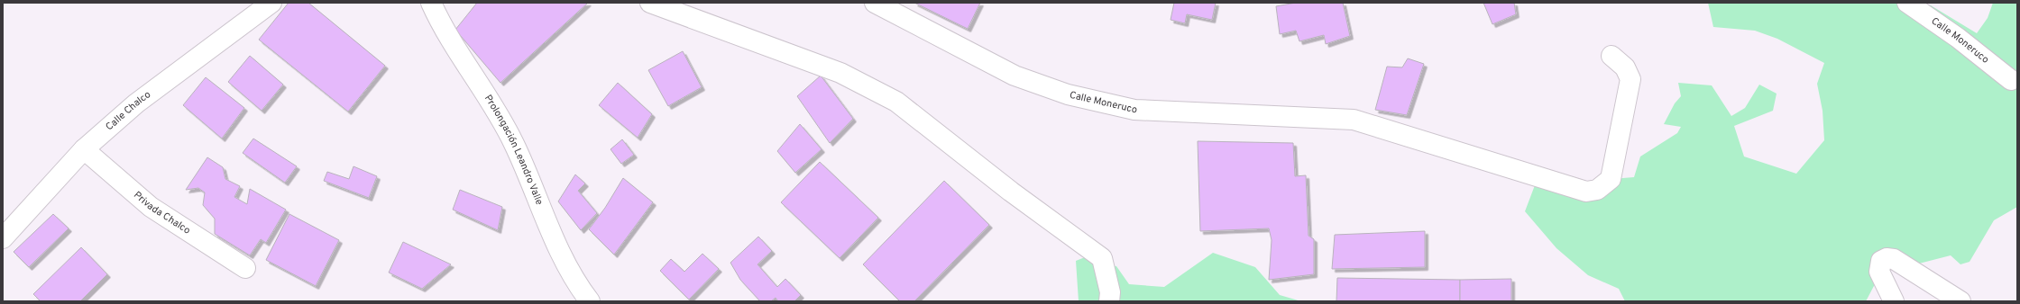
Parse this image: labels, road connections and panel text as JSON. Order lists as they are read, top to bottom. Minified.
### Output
{"streets":{"street":["Calle Moneruco","Calle Chalco","Prolongación Leandro Valle","Privada Chalco"]},"crossings":[["Calle Chalco","Privada Chalco"]]}
